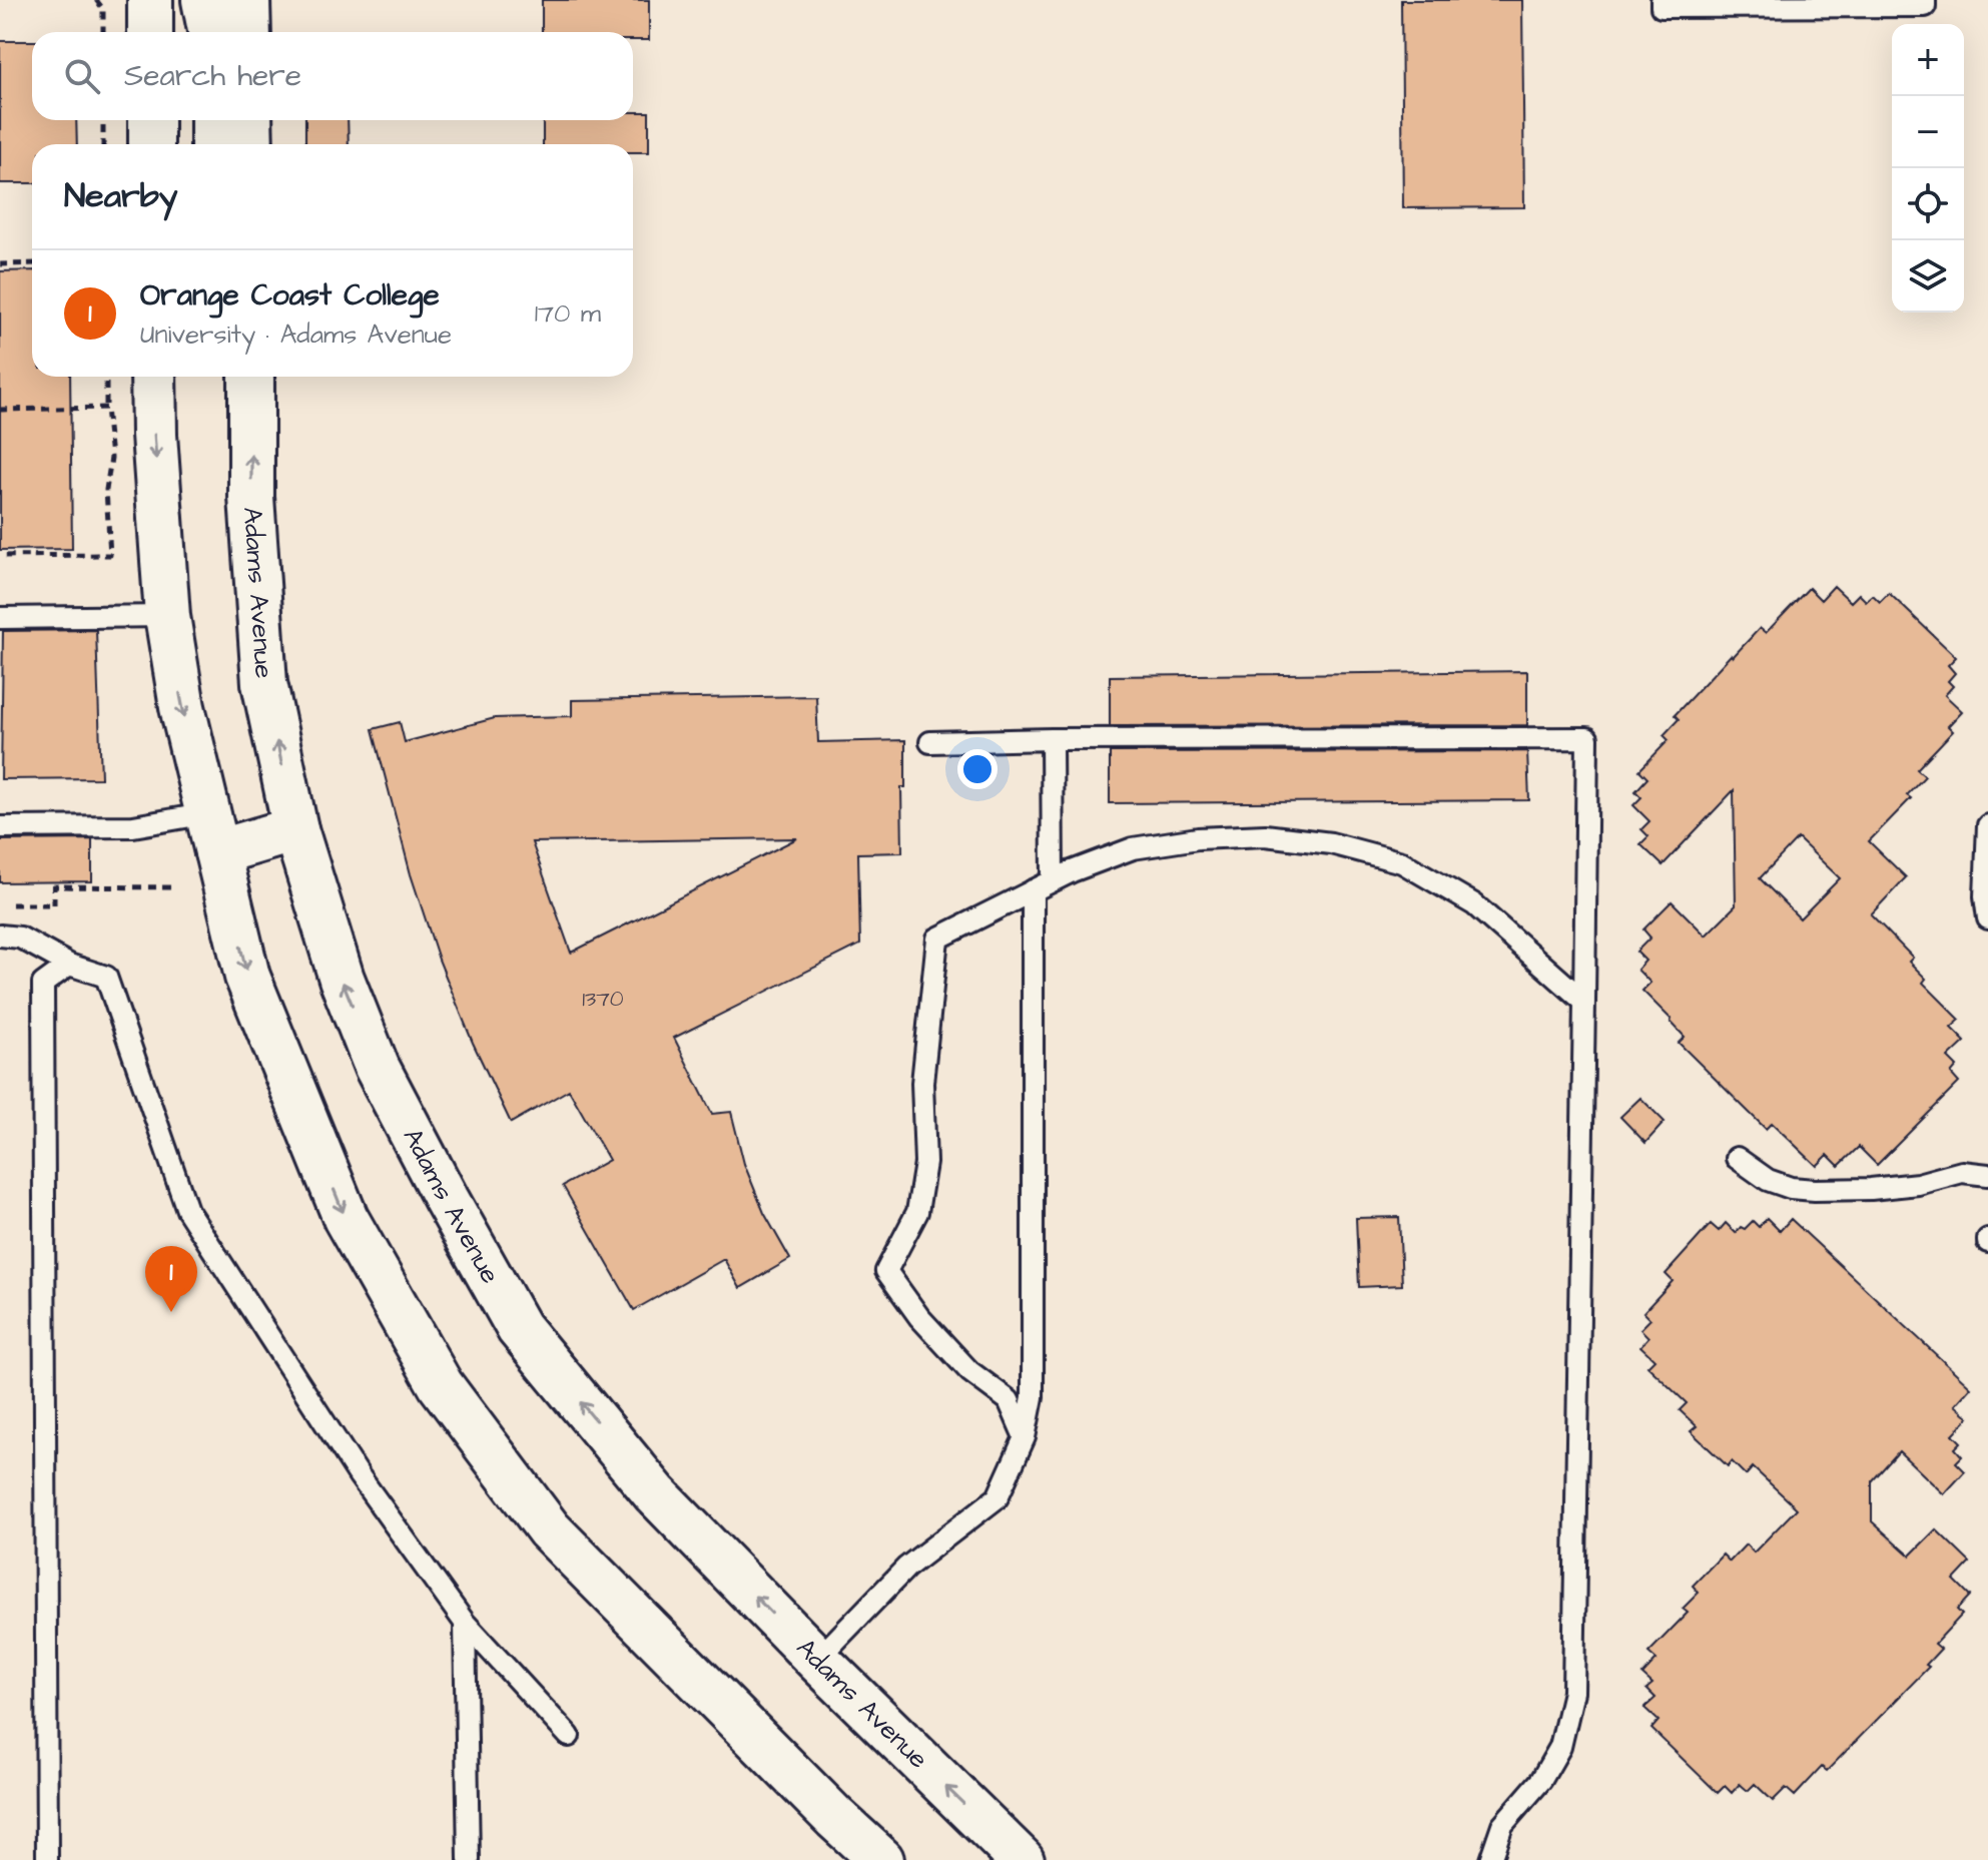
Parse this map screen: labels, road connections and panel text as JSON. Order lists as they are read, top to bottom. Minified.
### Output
{"streets":{"main road":["Adams Avenue"]},"house_numbers":["1370"],"page":{"map_buttons":["+","−"],"search":"Search here","heading":"Nearby","list":[{"mark":"1","name":"Orange Coast College","note":"University · Adams Avenue","value":"170 m"}],"pins":"1"}}
